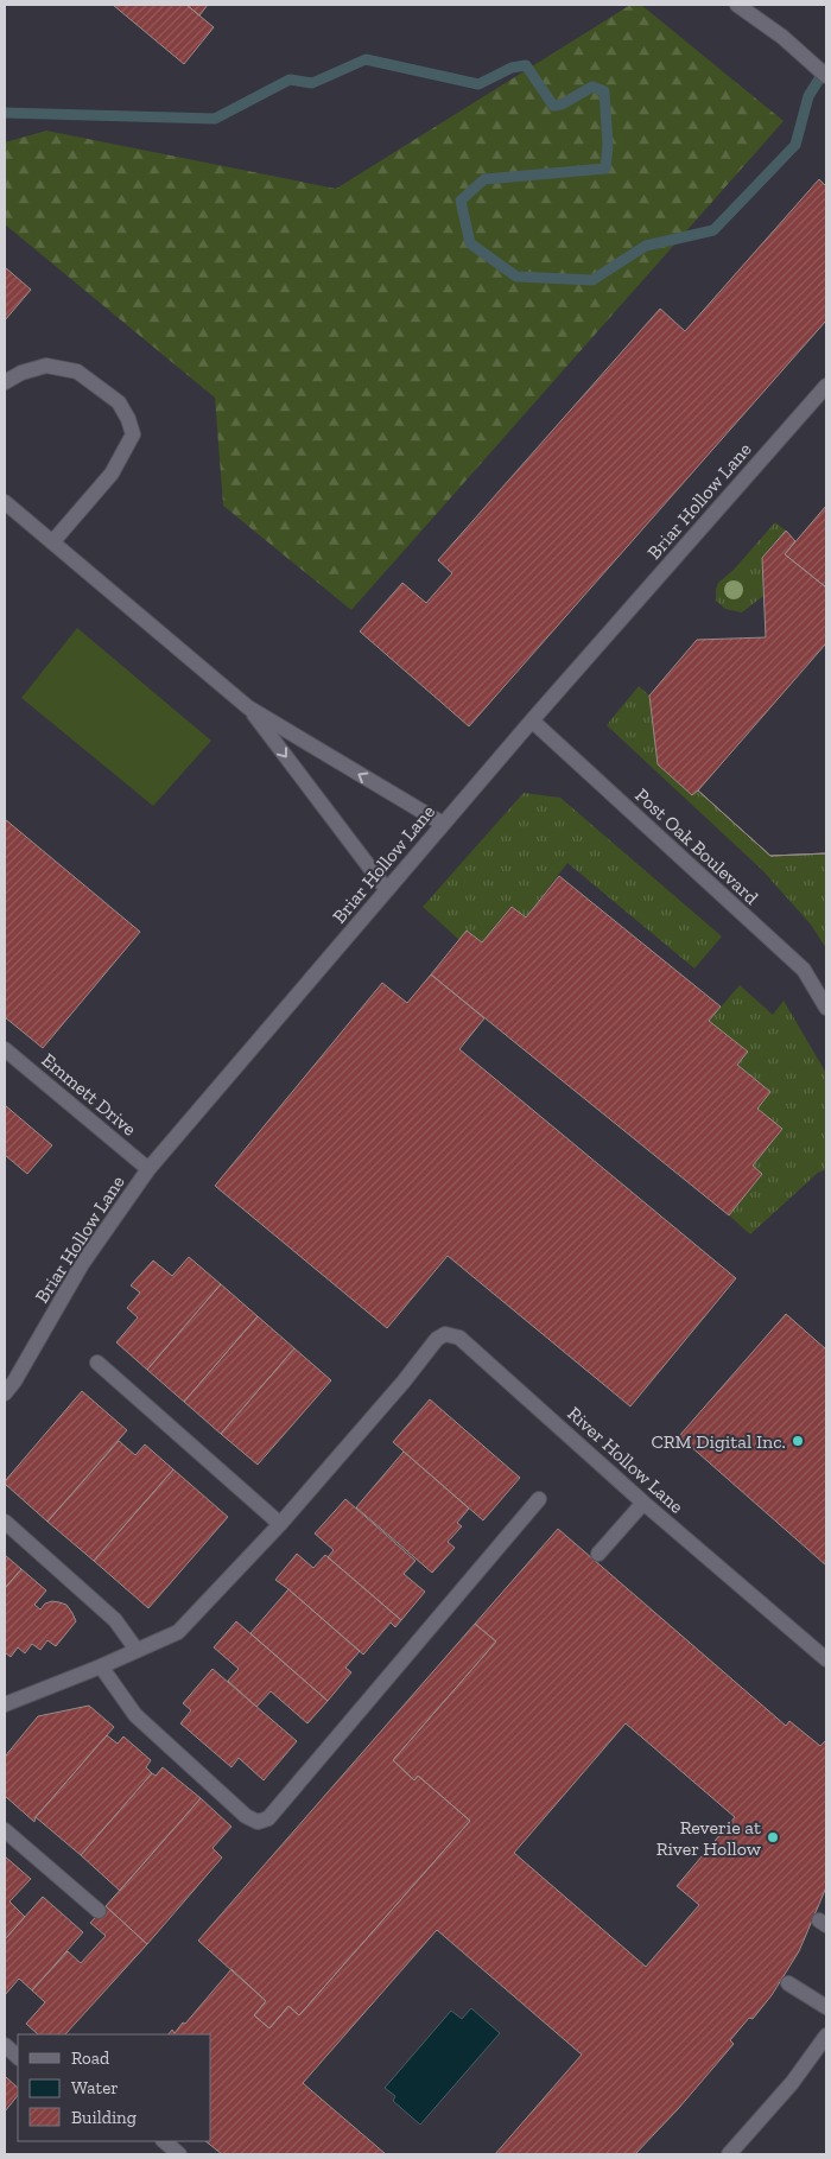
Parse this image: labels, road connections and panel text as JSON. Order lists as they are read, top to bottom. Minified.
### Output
{"streets":{"street":["Briar Hollow Lane","Post Oak Boulevard","Emmett Drive","River Hollow Lane"]},"crossings":[["Briar Hollow Lane","Post Oak Boulevard"],["Briar Hollow Lane","Emmett Drive"]],"places":["CRM Digital Inc.","Reverie at River Hollow"],"legend":["Road","Water","Building"]}
